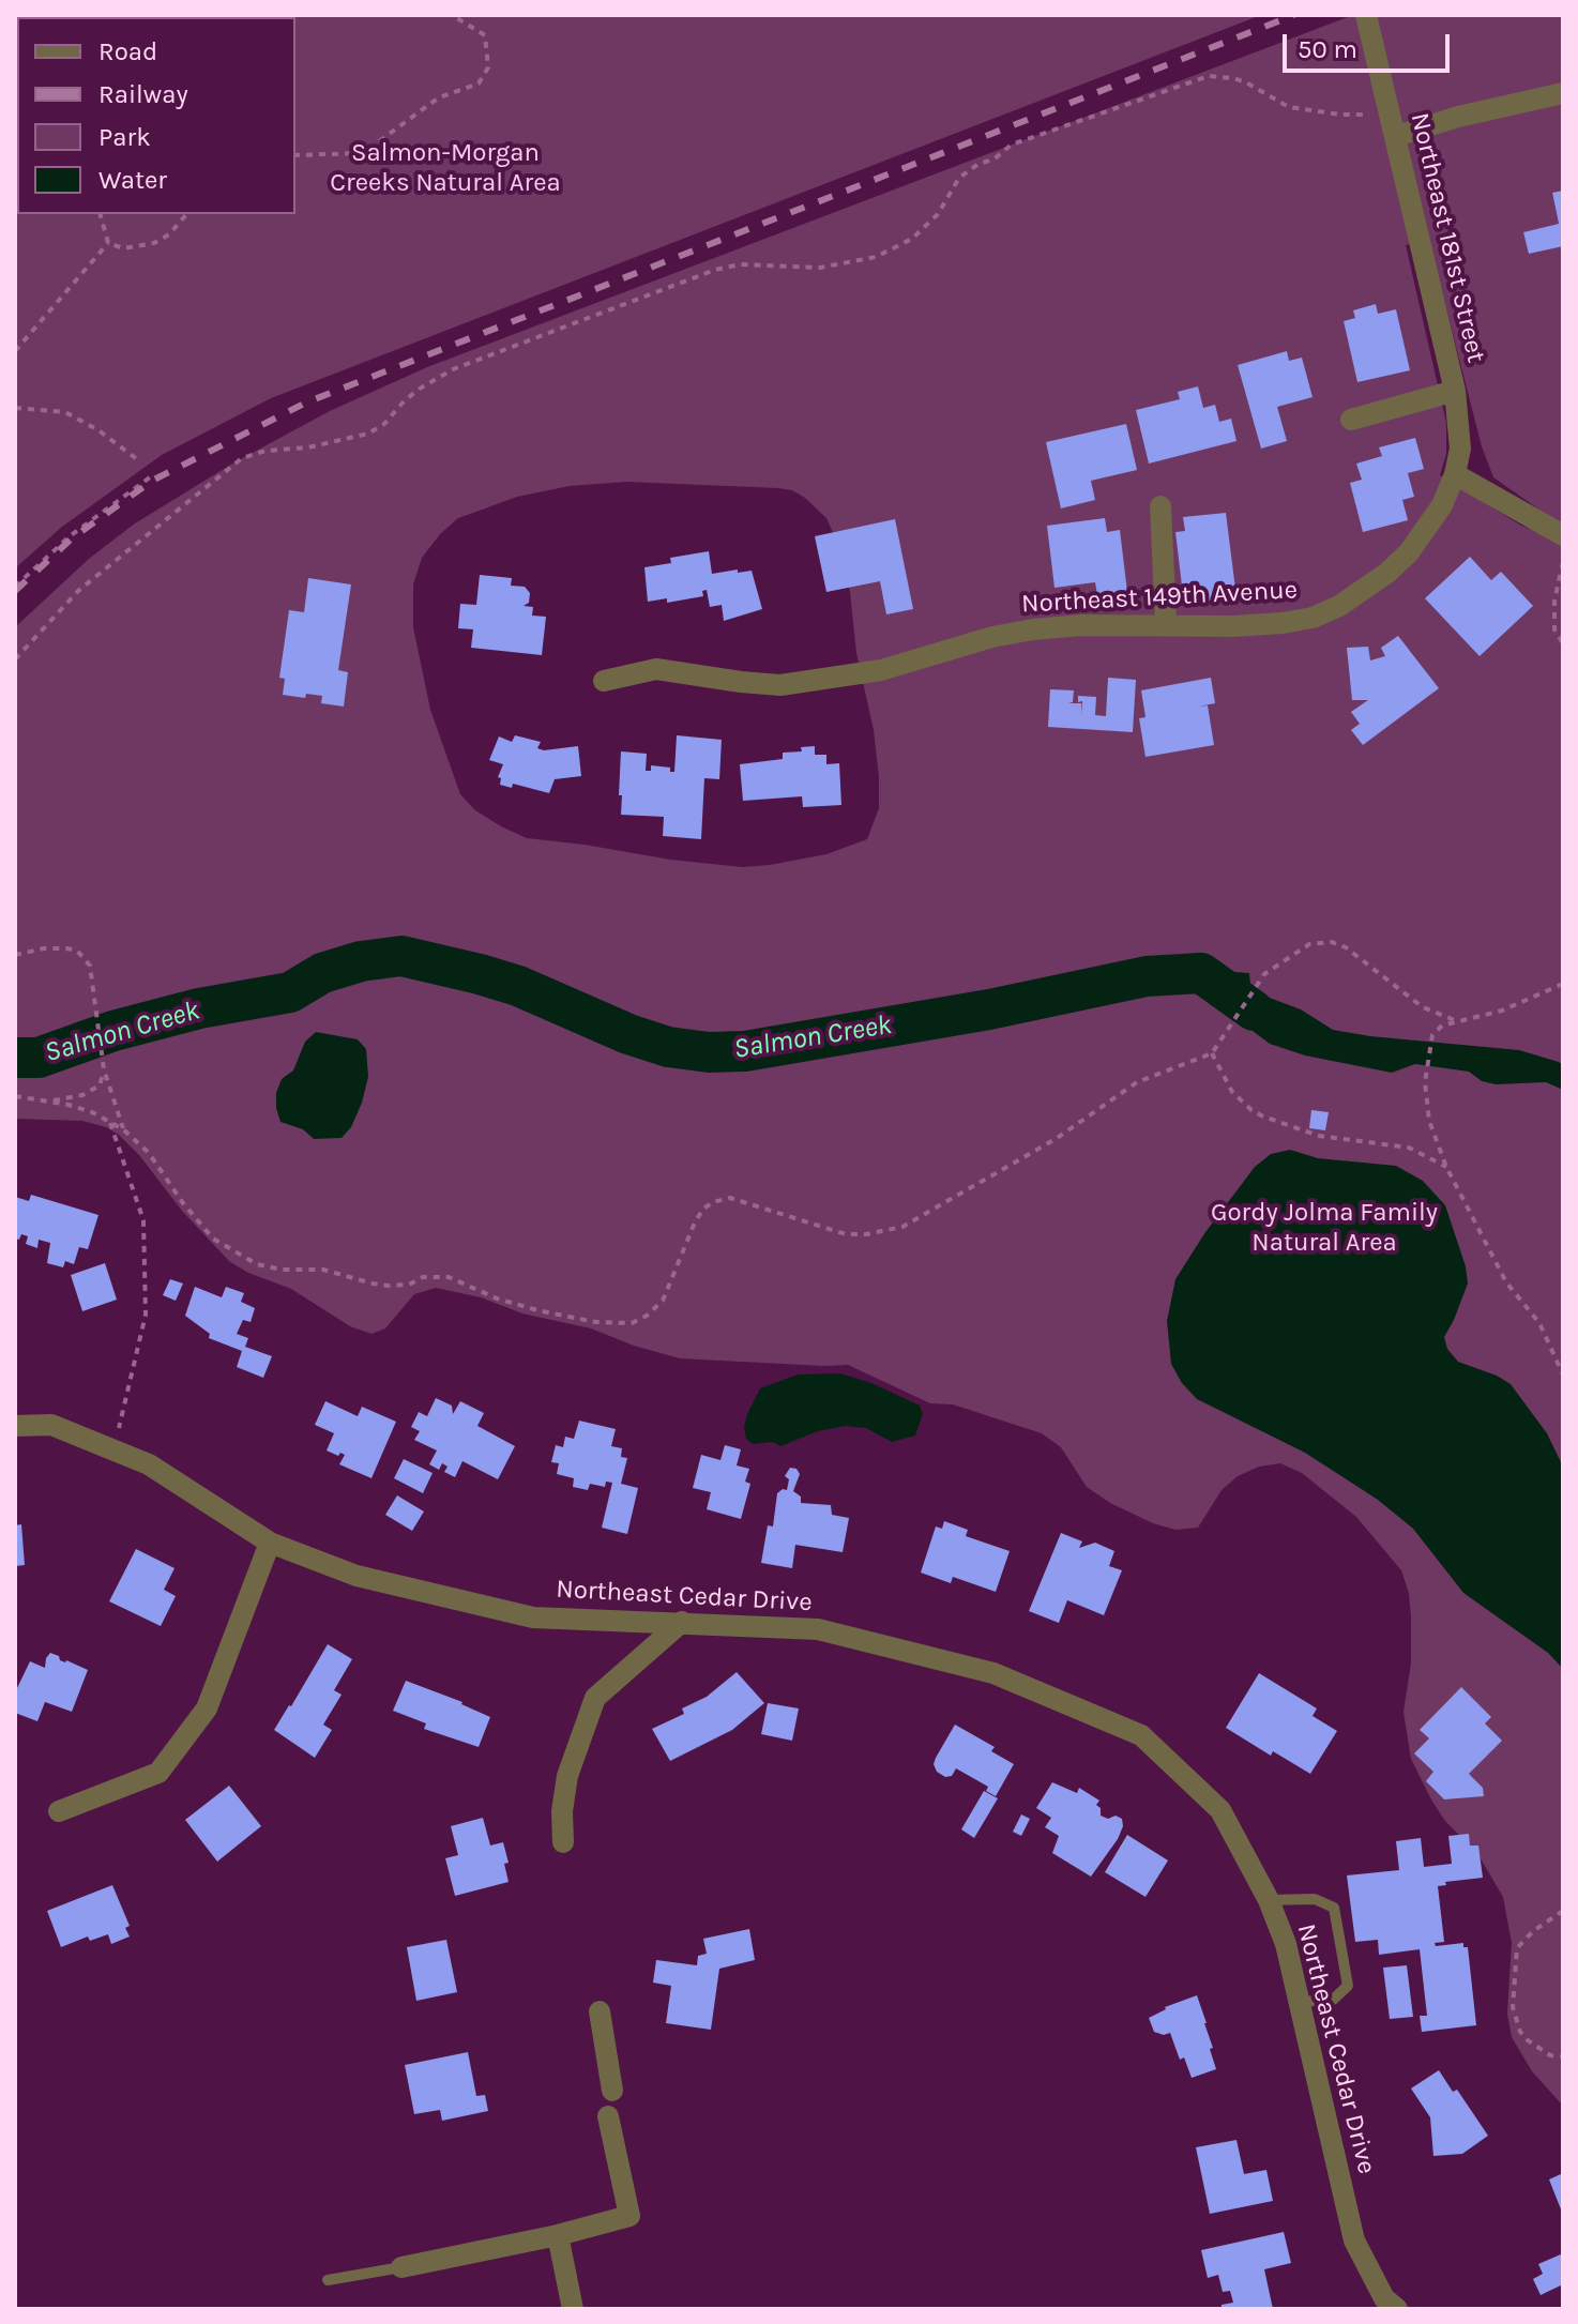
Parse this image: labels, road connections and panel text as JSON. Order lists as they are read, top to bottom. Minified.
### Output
{"streets":{"street":["Northeast 181st Street","Northeast 149th Avenue","Northeast Cedar Drive"]},"crossings":[["Northeast 181st Street","Northeast 149th Avenue"]],"water":["Salmon Creek"],"parks":["Salmon-Morgan Creeks Natural Area","Gordy Jolma Family Natural Area"],"legend":["Road","Railway","Park","Water"],"scale_bar":"50 m"}
